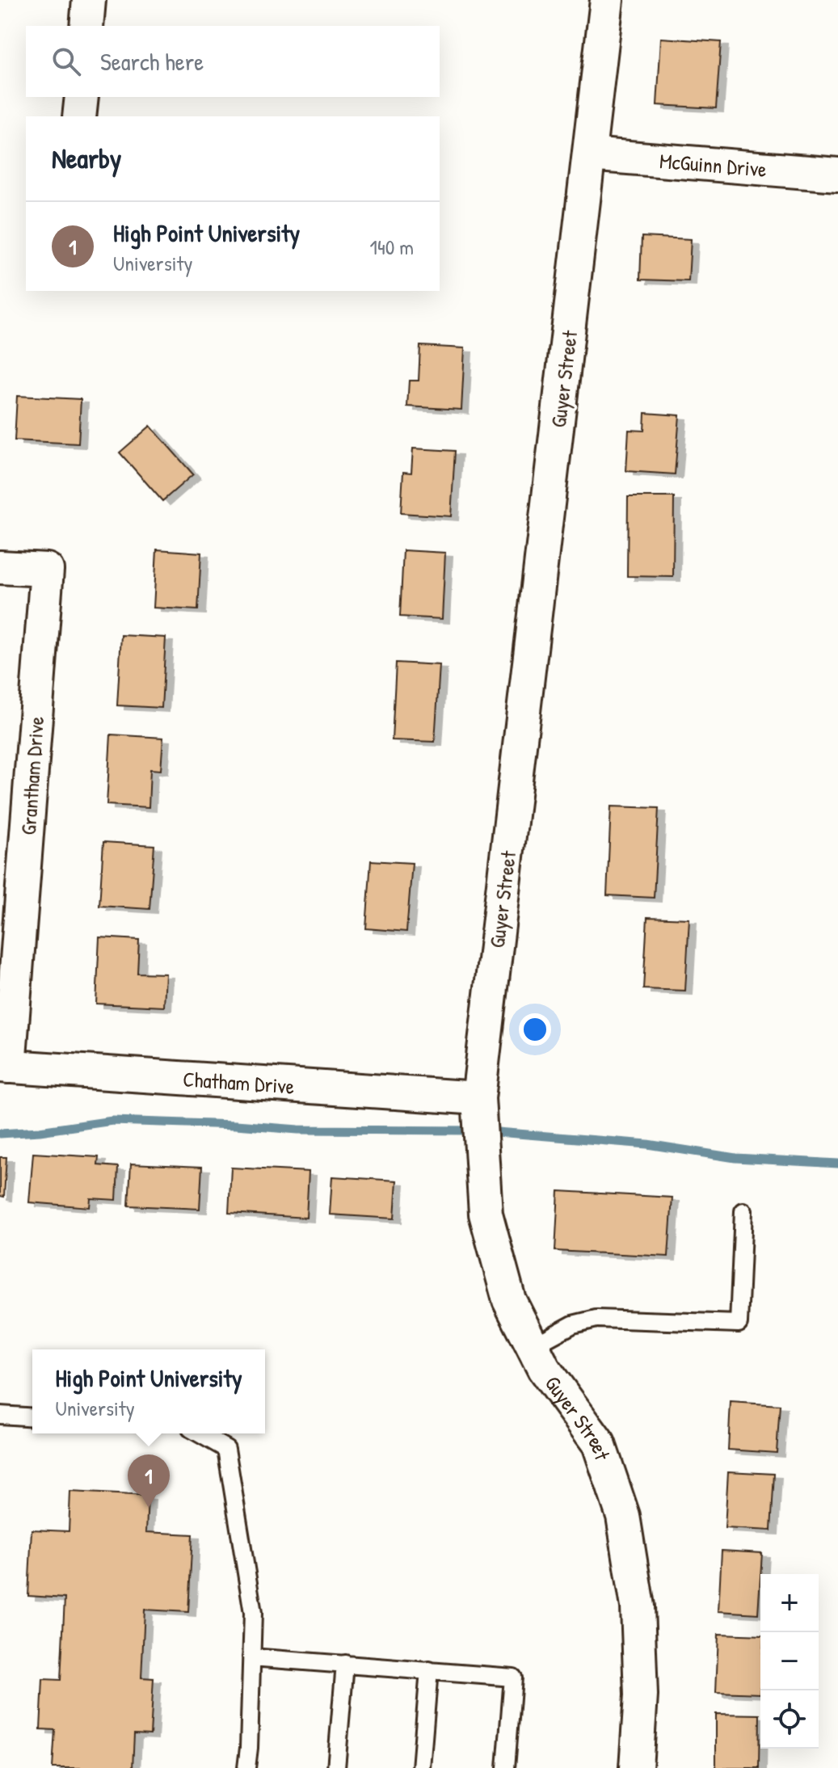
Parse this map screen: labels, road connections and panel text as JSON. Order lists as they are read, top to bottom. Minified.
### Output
{"streets":{"street":["McGuinn Drive","Guyer Street","Grantham Drive","Chatham Drive"]},"crossings":[["McGuinn Drive","Guyer Street"],["Guyer Street","Chatham Drive"],["Grantham Drive","Chatham Drive"]],"page":{"search":"Search here","heading":"Nearby","list":[{"mark":"1","name":"High Point University","note":"University","value":"140 m"}],"popup":["High Point University","University"],"pins":"1","map_buttons":["+","−"]}}
